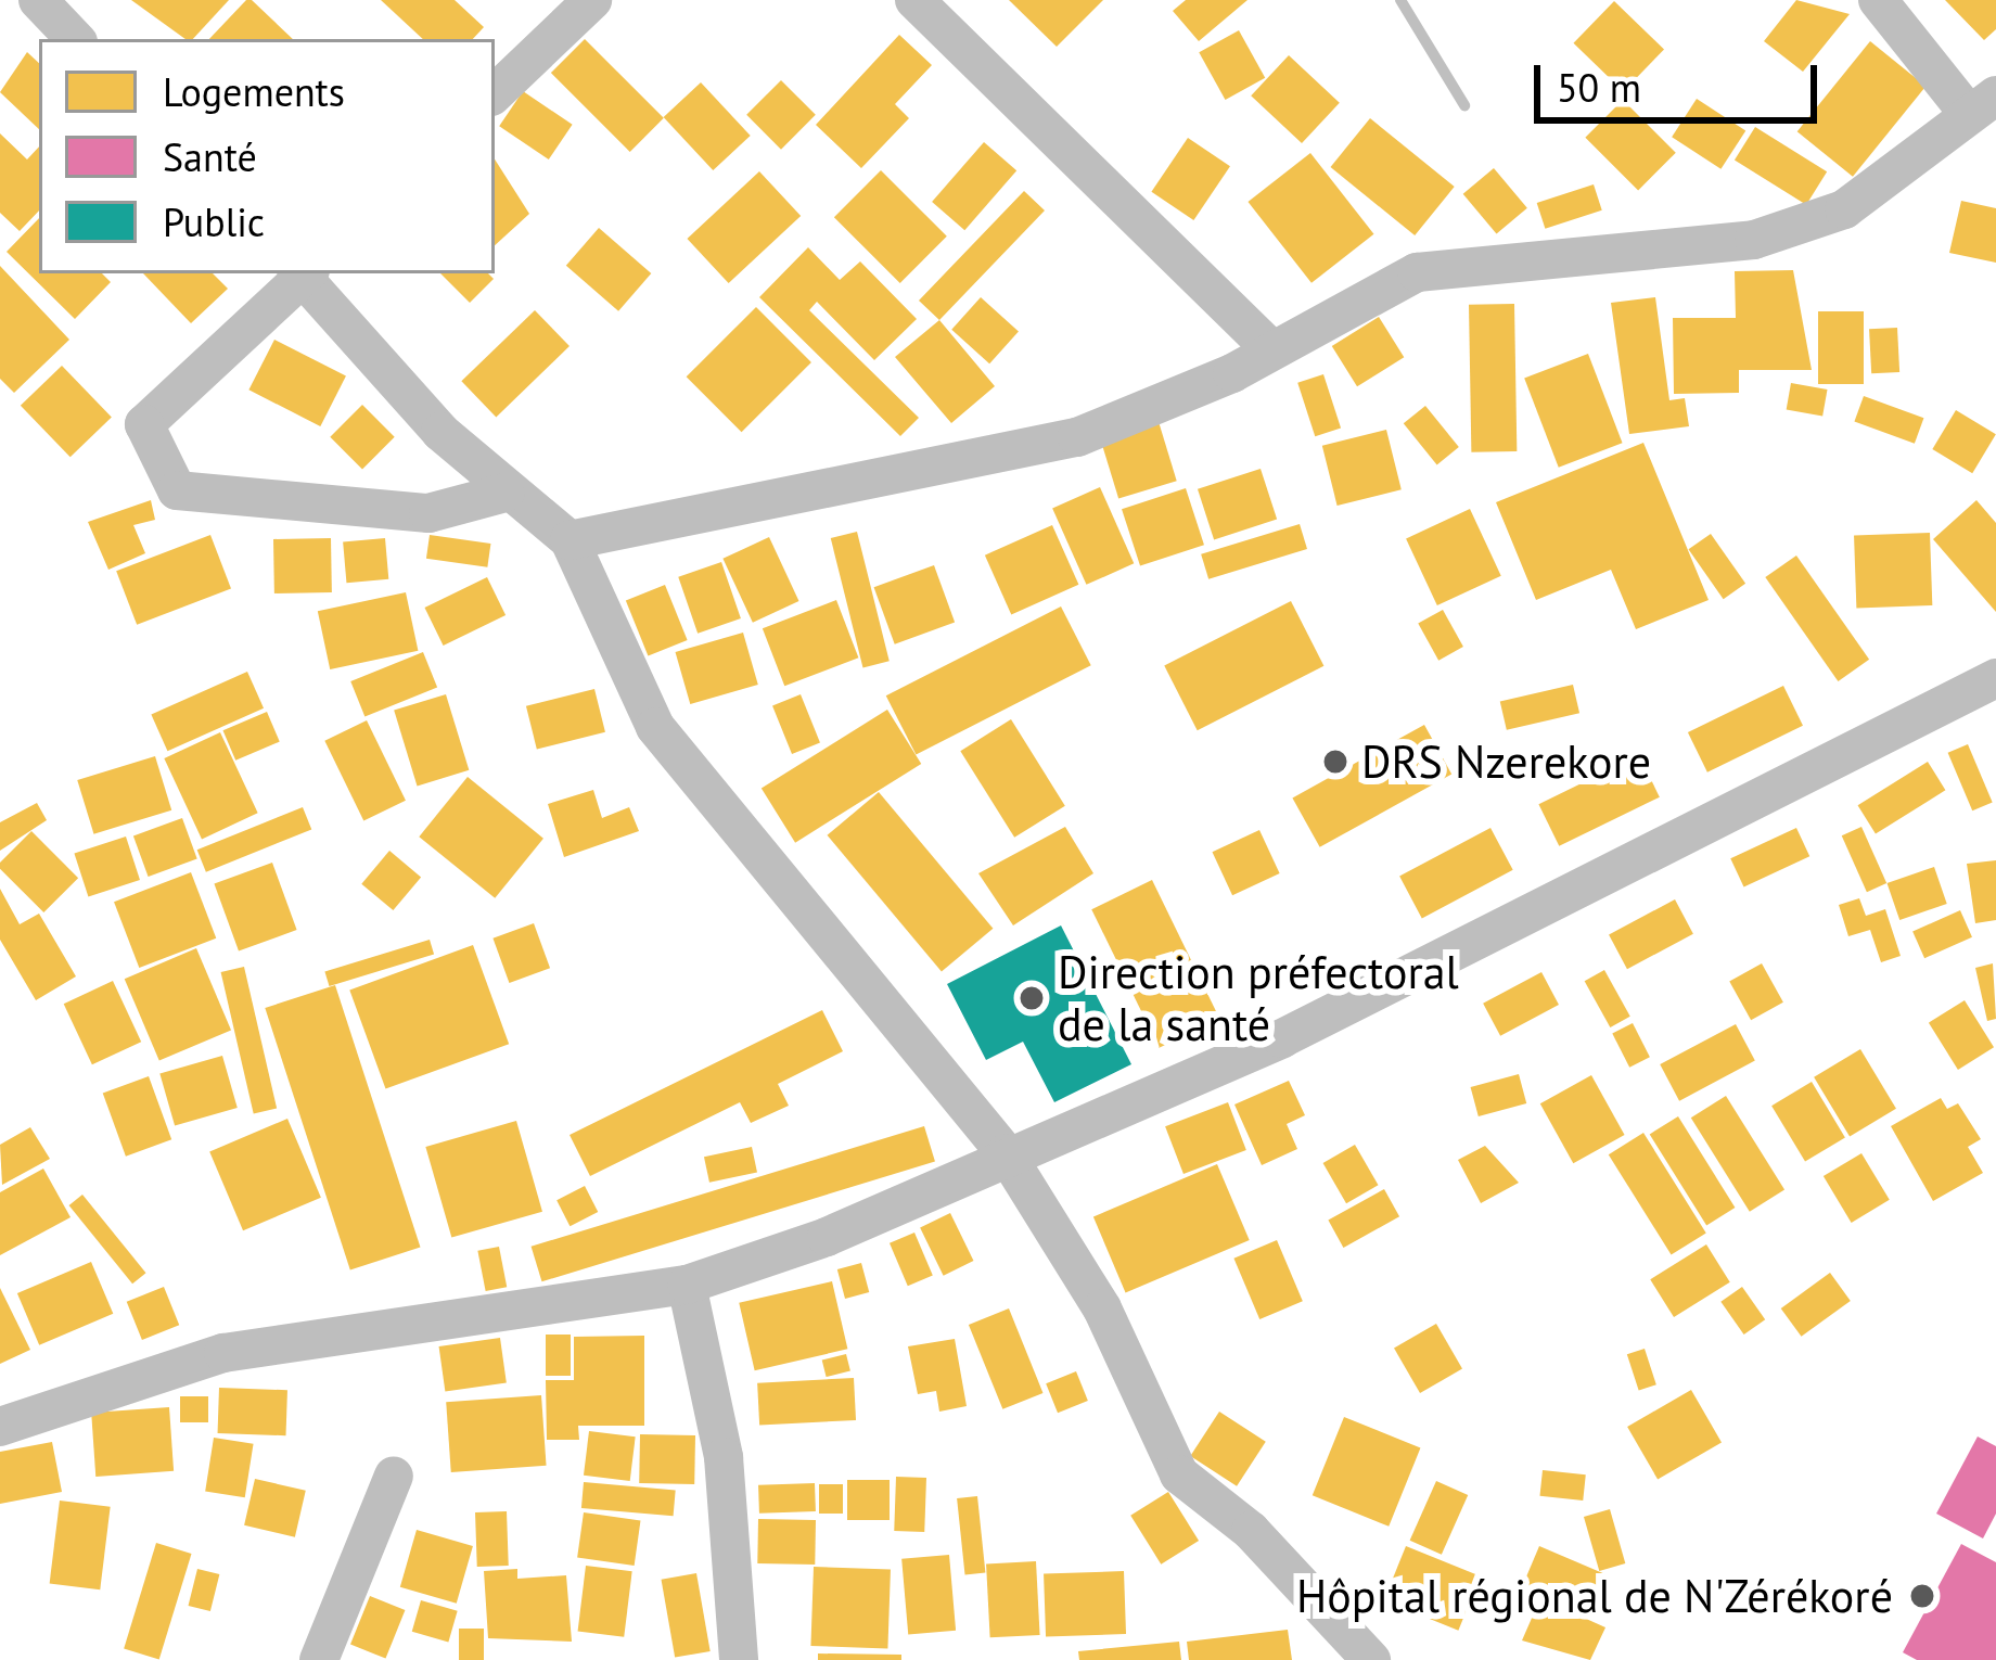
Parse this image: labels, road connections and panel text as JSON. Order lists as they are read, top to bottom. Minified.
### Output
{"places":["DRS Nzerekore","Direction préfectoral de la santé","Hôpital régional de N'Zérékoré"],"legend":["Logements","Santé","Public"],"scale_bar":"50 m"}
